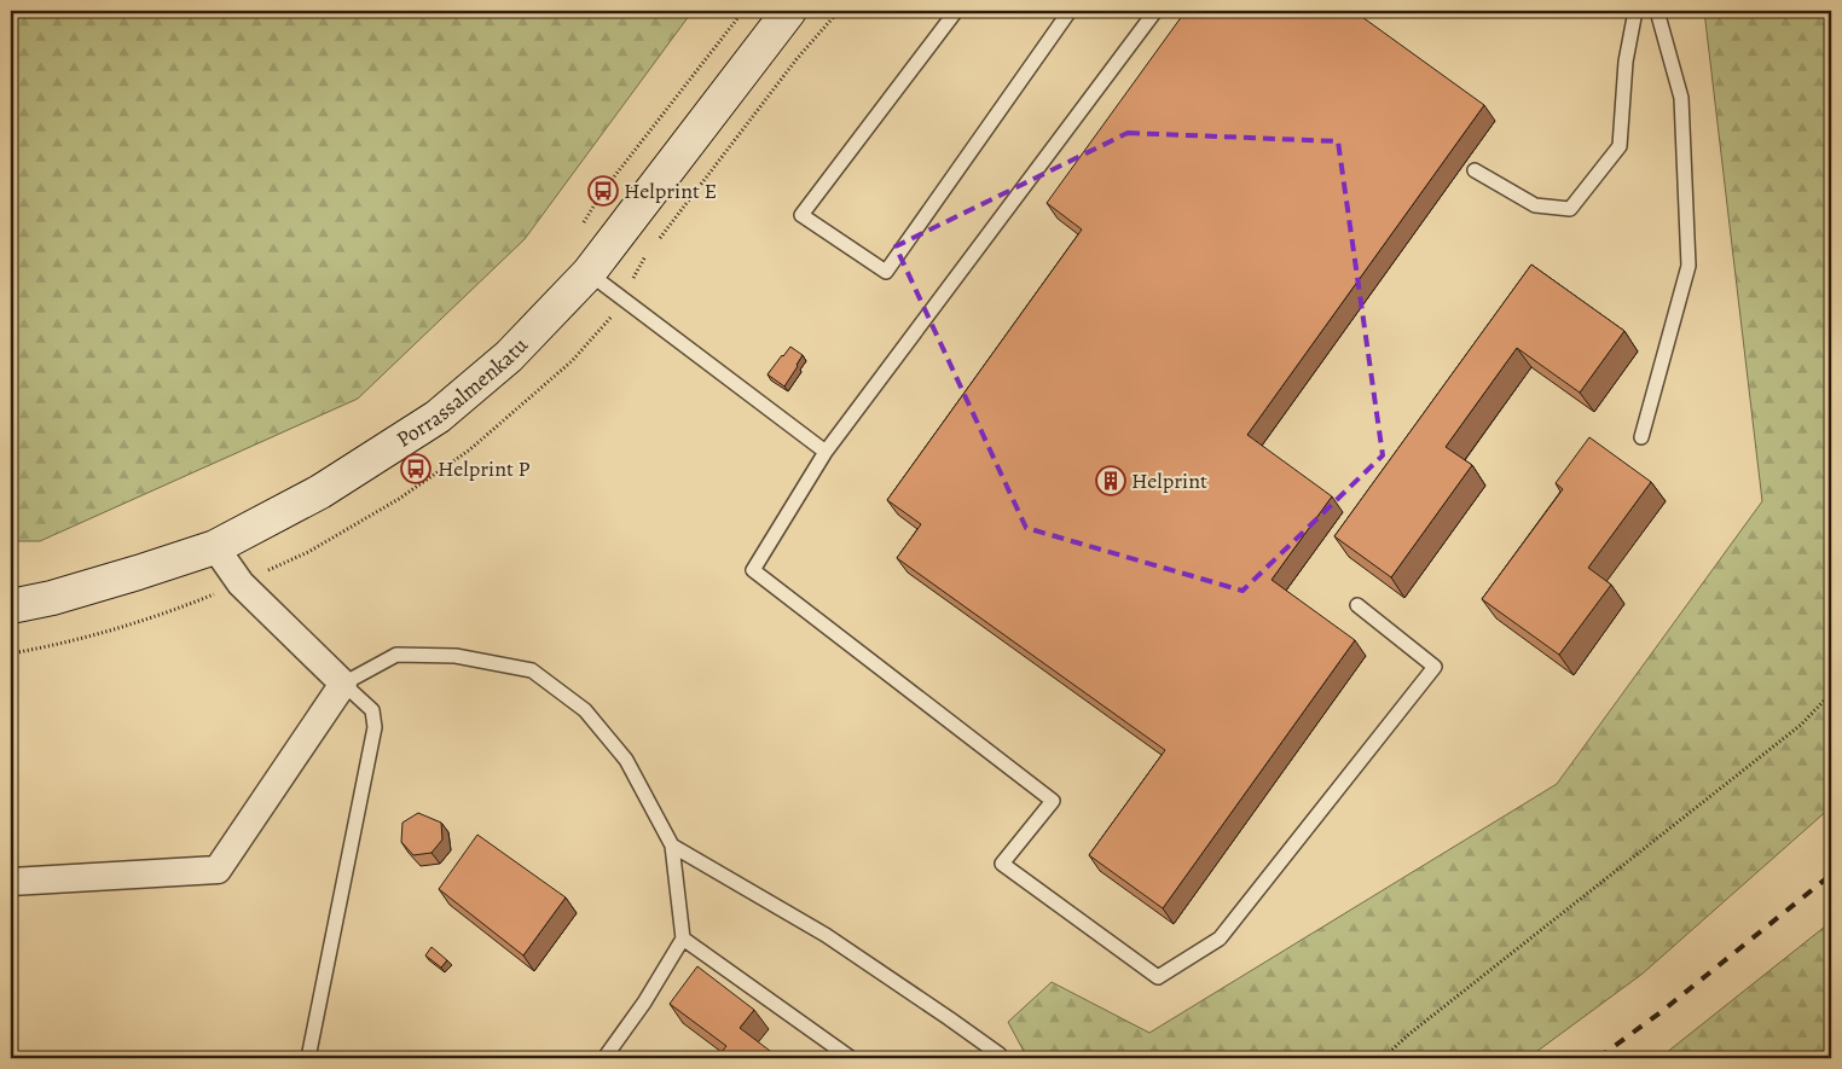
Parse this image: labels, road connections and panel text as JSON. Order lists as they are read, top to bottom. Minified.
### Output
{"streets":{"street":["Porrassalmenkatu"]},"places":{"bus stop":["Helprint E","Helprint P"],"building":["Helprint"]}}
